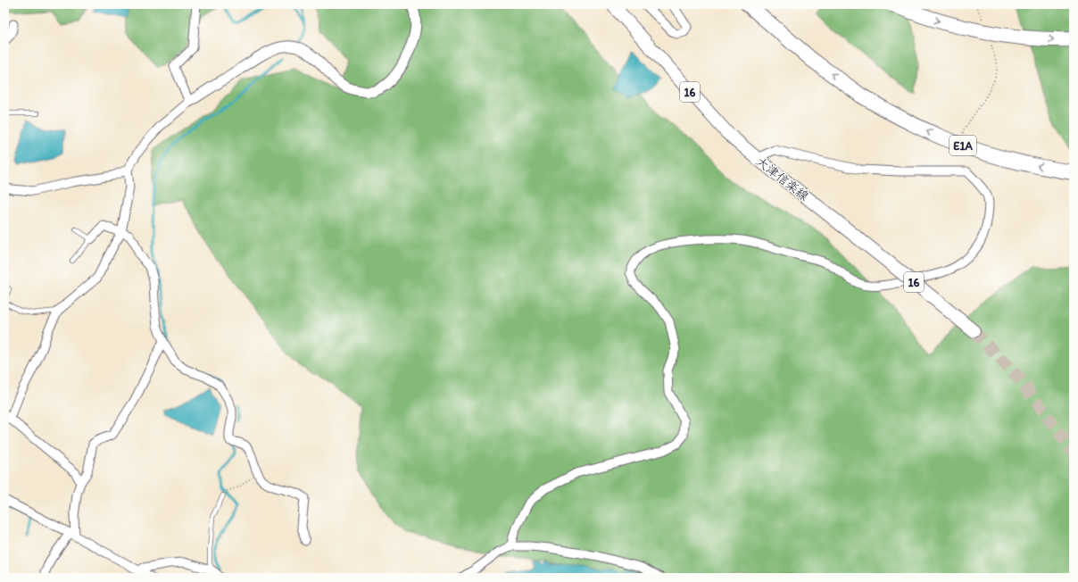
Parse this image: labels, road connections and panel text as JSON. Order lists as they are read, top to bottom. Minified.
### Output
{"streets":{"highway":["E1A"],"main road":["16","大津信楽線"]}}
